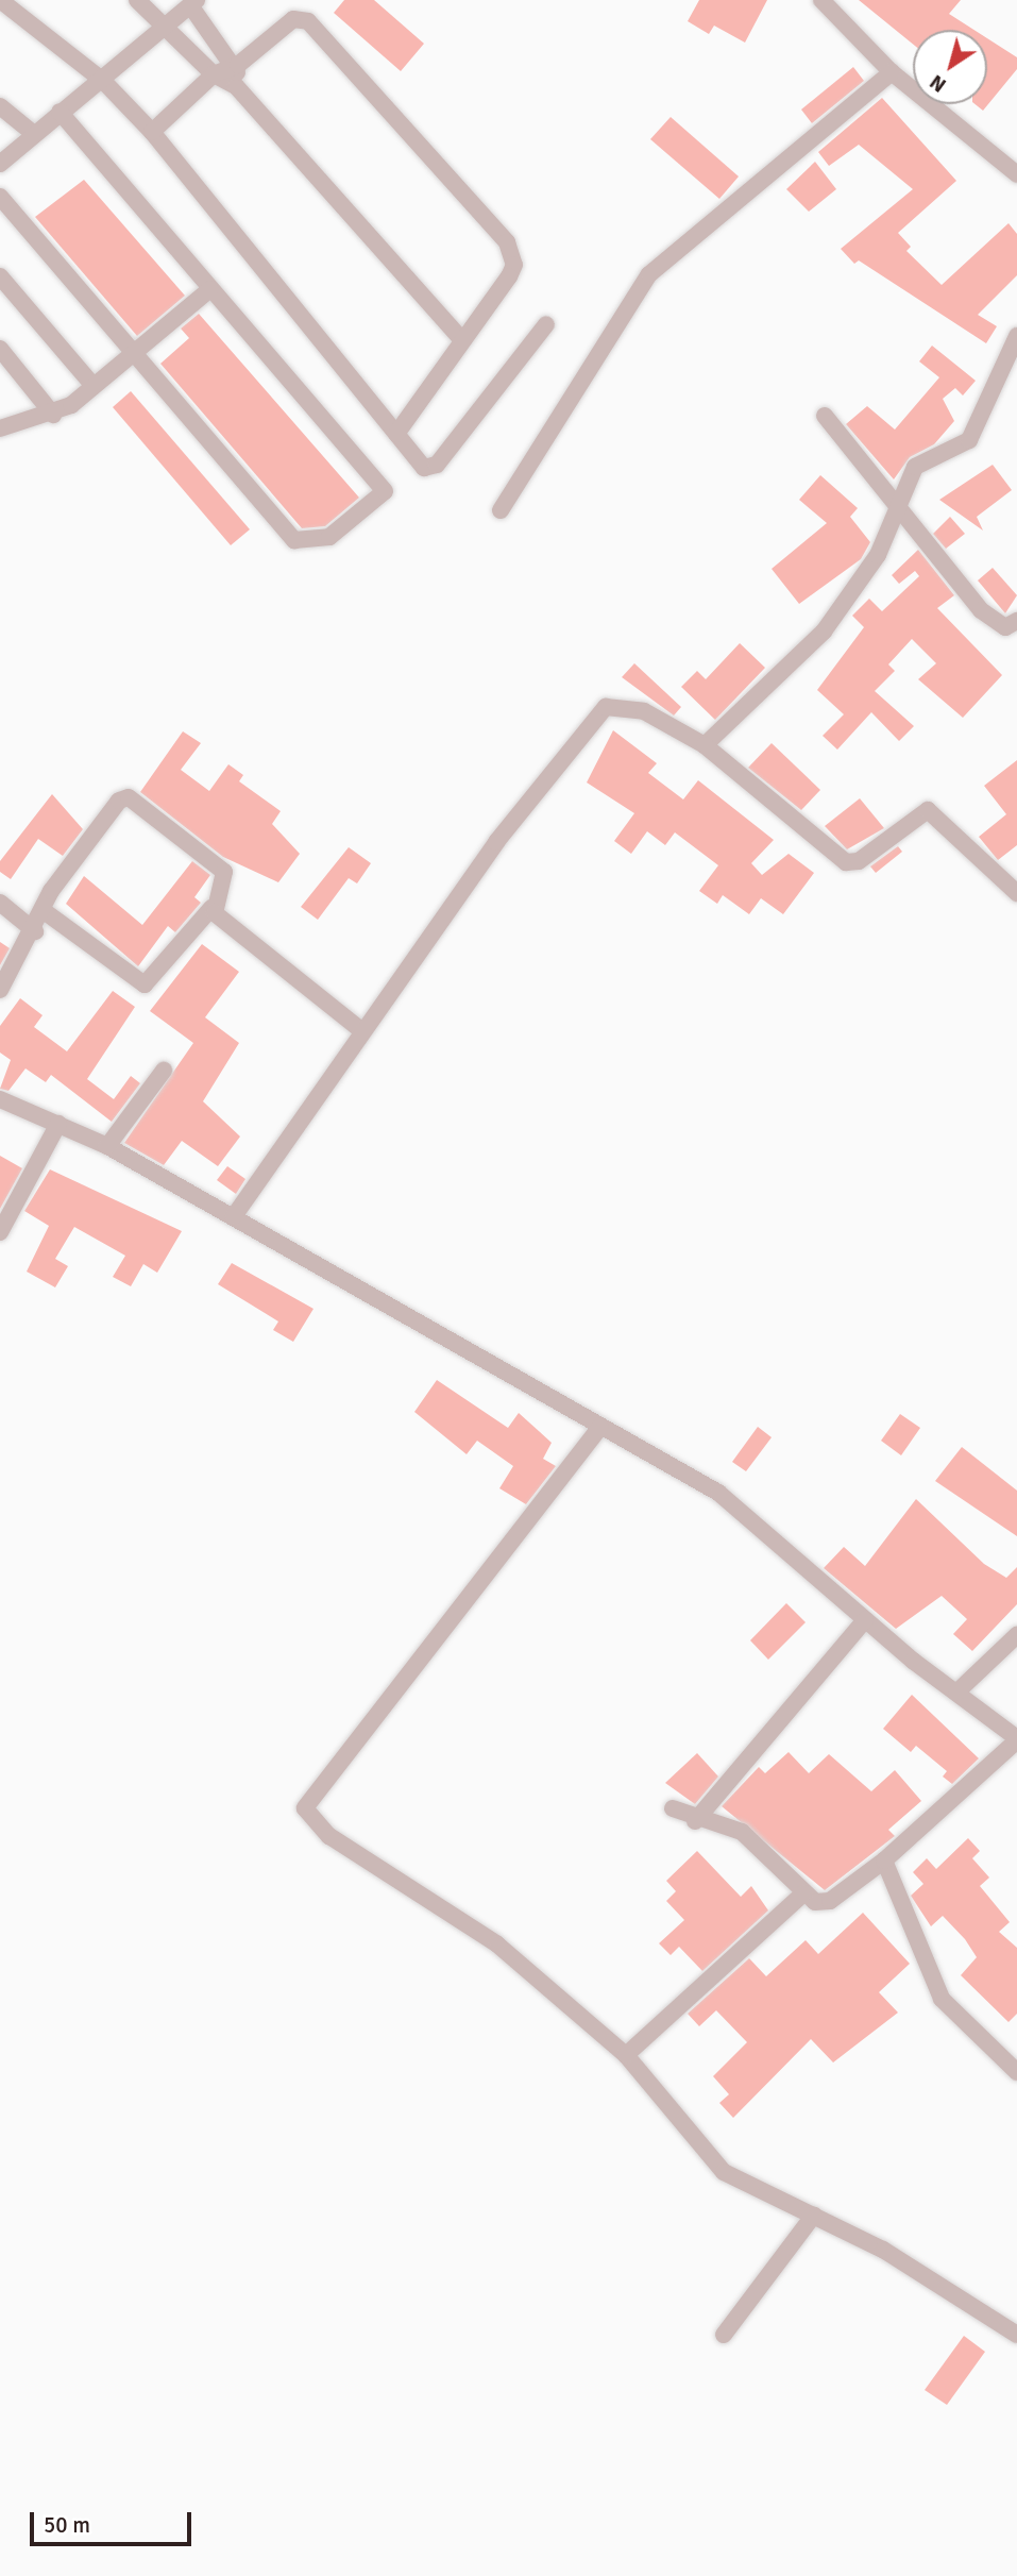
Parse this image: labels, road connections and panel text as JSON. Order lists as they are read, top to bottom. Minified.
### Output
{"scale_bar":"50 m","north":"bottom left"}
